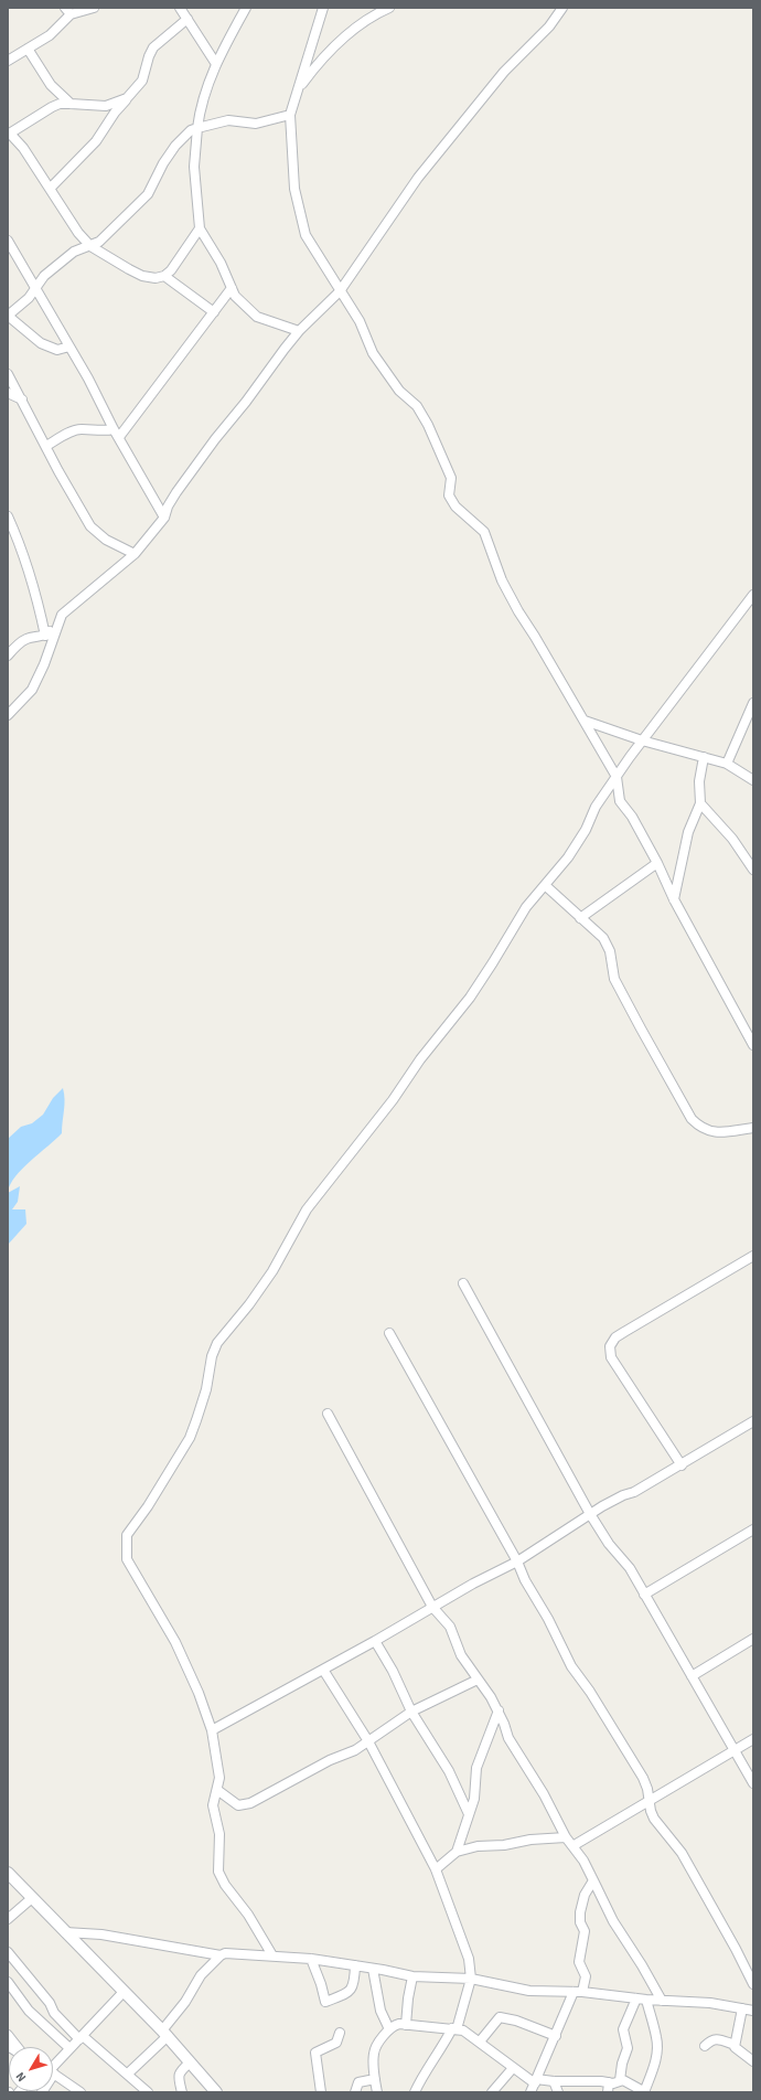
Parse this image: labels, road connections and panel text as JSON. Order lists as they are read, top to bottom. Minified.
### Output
{"north":"bottom left"}
